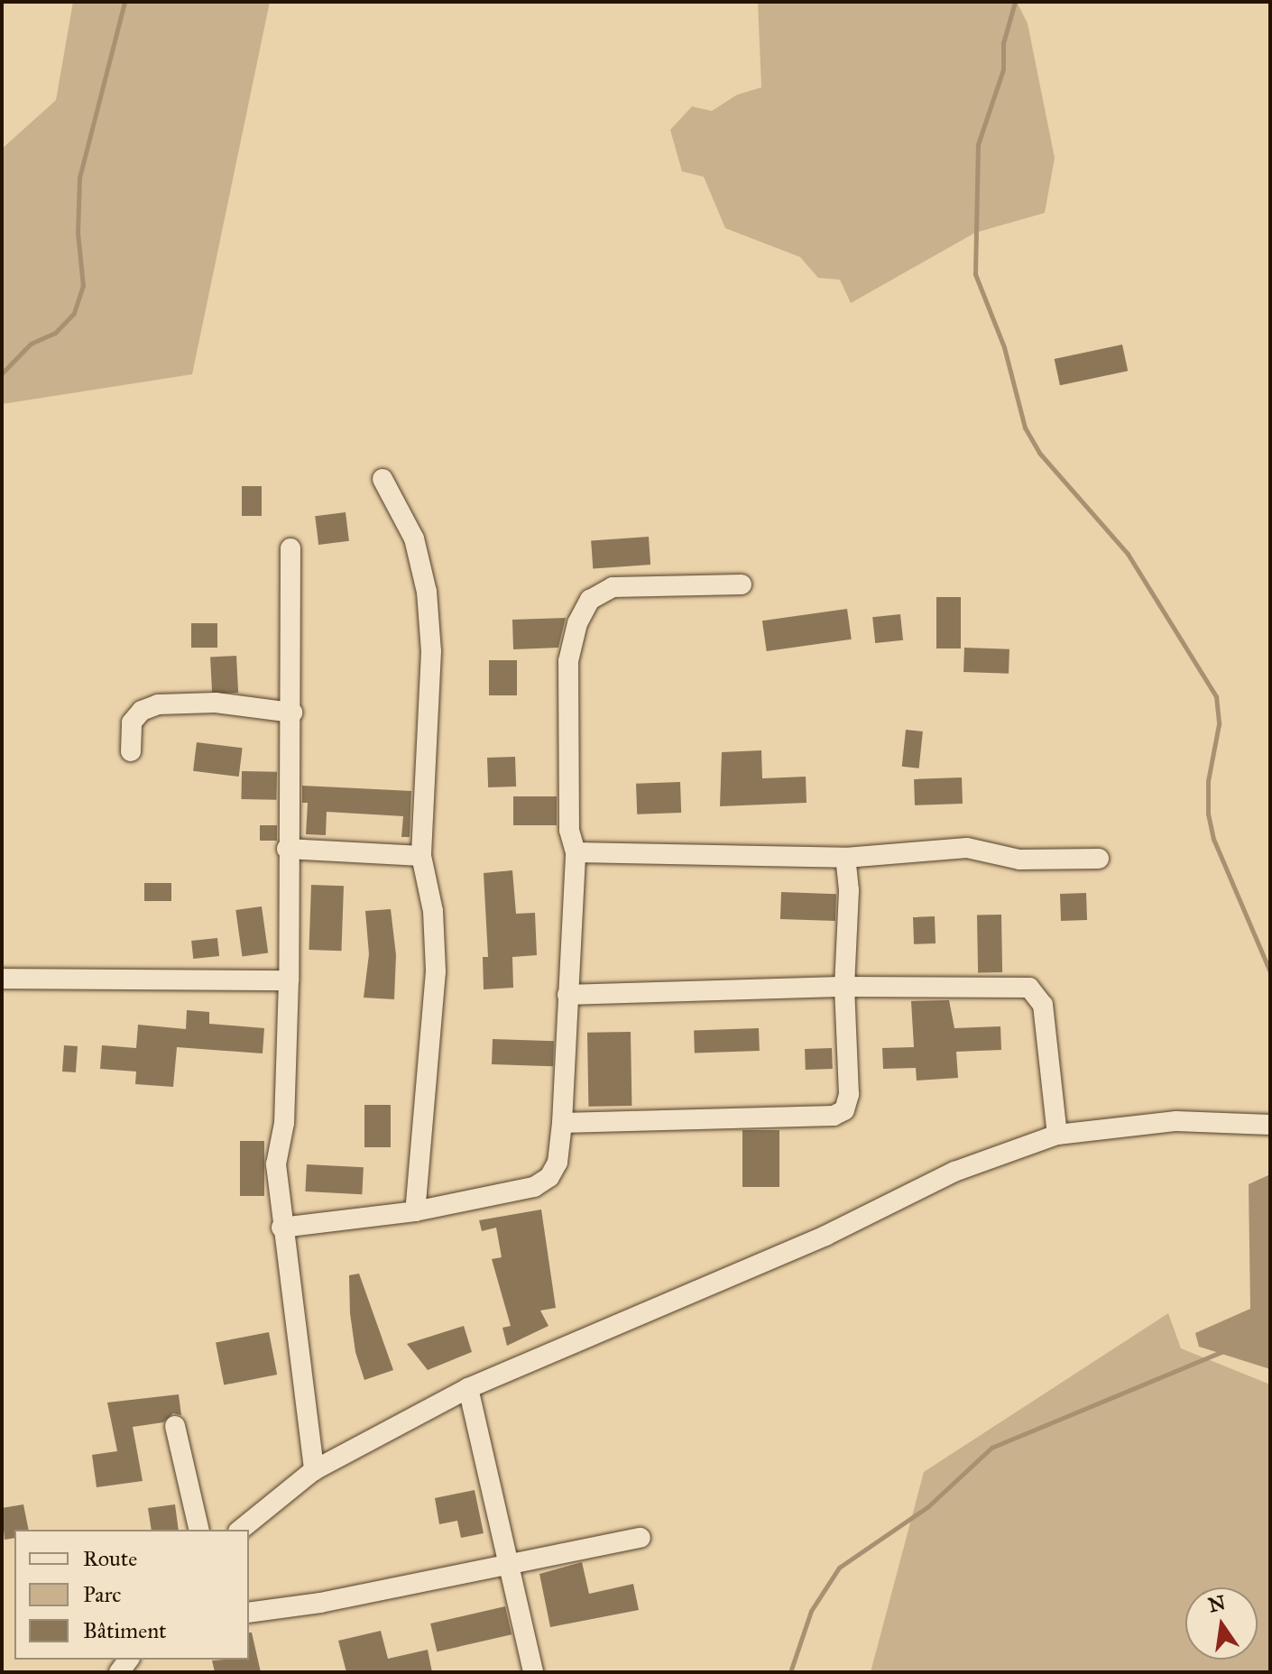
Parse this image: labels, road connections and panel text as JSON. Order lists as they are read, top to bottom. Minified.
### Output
{"legend":["Route","Parc","Bâtiment"],"north":"top"}
